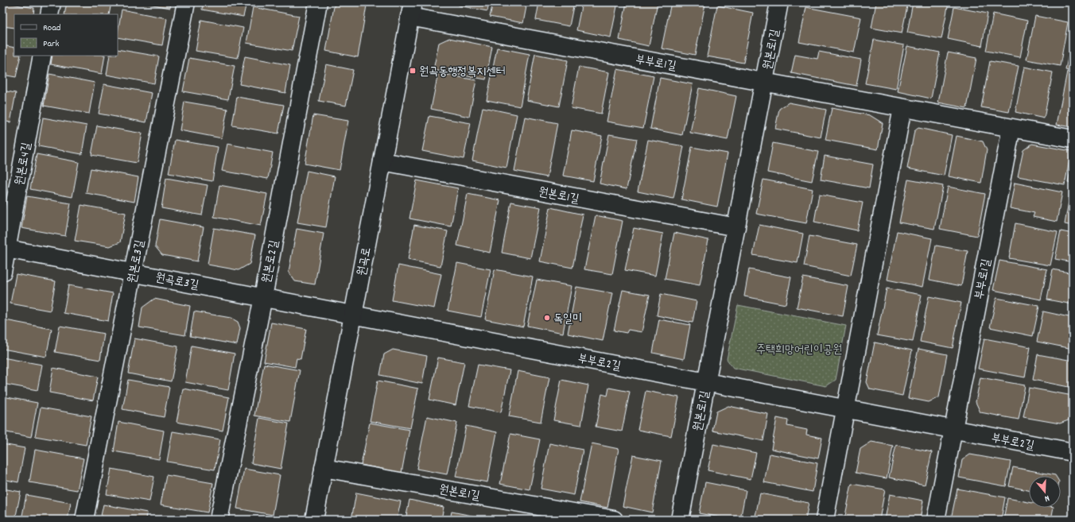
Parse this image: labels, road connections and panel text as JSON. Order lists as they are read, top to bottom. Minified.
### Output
{"streets":{"street":["원본로1길","부부로1길","원본로4길","원본로3길","원본로2길","원곡로","원곡로3길","부부로2길"]},"crossings":[["원본로1길","부부로1길"],["원본로1길","원곡로"],["원본로1길","부부로2길"],["부부로1길","원곡로"],["부부로1길","부부로2길"],["원본로4길","원곡로3길"],["원본로3길","원곡로3길"],["원본로2길","원곡로3길"],["원곡로","원곡로3길"],["원곡로","부부로2길"],["원곡로3길","부부로2길"]],"parks":["주택희망어린이공원"],"places":{"transit":["원곡동행정복지센터"],"other":["독일미"]},"legend":["Road","Park"],"north":"bottom"}
